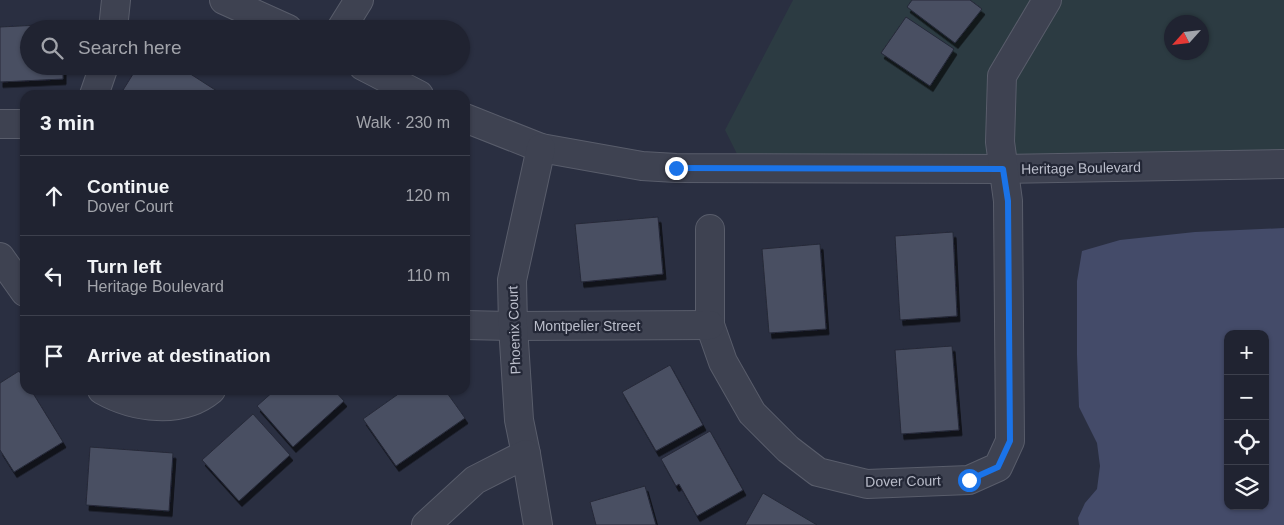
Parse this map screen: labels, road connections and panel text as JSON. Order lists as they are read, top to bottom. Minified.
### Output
{"streets":{"street":["Heritage Boulevard","Montpelier Street","Phoenix Court","Dover Court"]},"crossings":[["Heritage Boulevard","Phoenix Court"],["Heritage Boulevard","Dover Court"],["Montpelier Street","Phoenix Court"],["Montpelier Street","Dover Court"]],"north":"bottom left","page":{"search":"Search here","heading":["3 min","Walk · 230 m"],"list":[["Continue","Dover Court","120 m"],["Turn left","Heritage Boulevard","110 m"],"Arrive at destination"],"map_buttons":["+","−"]}}
